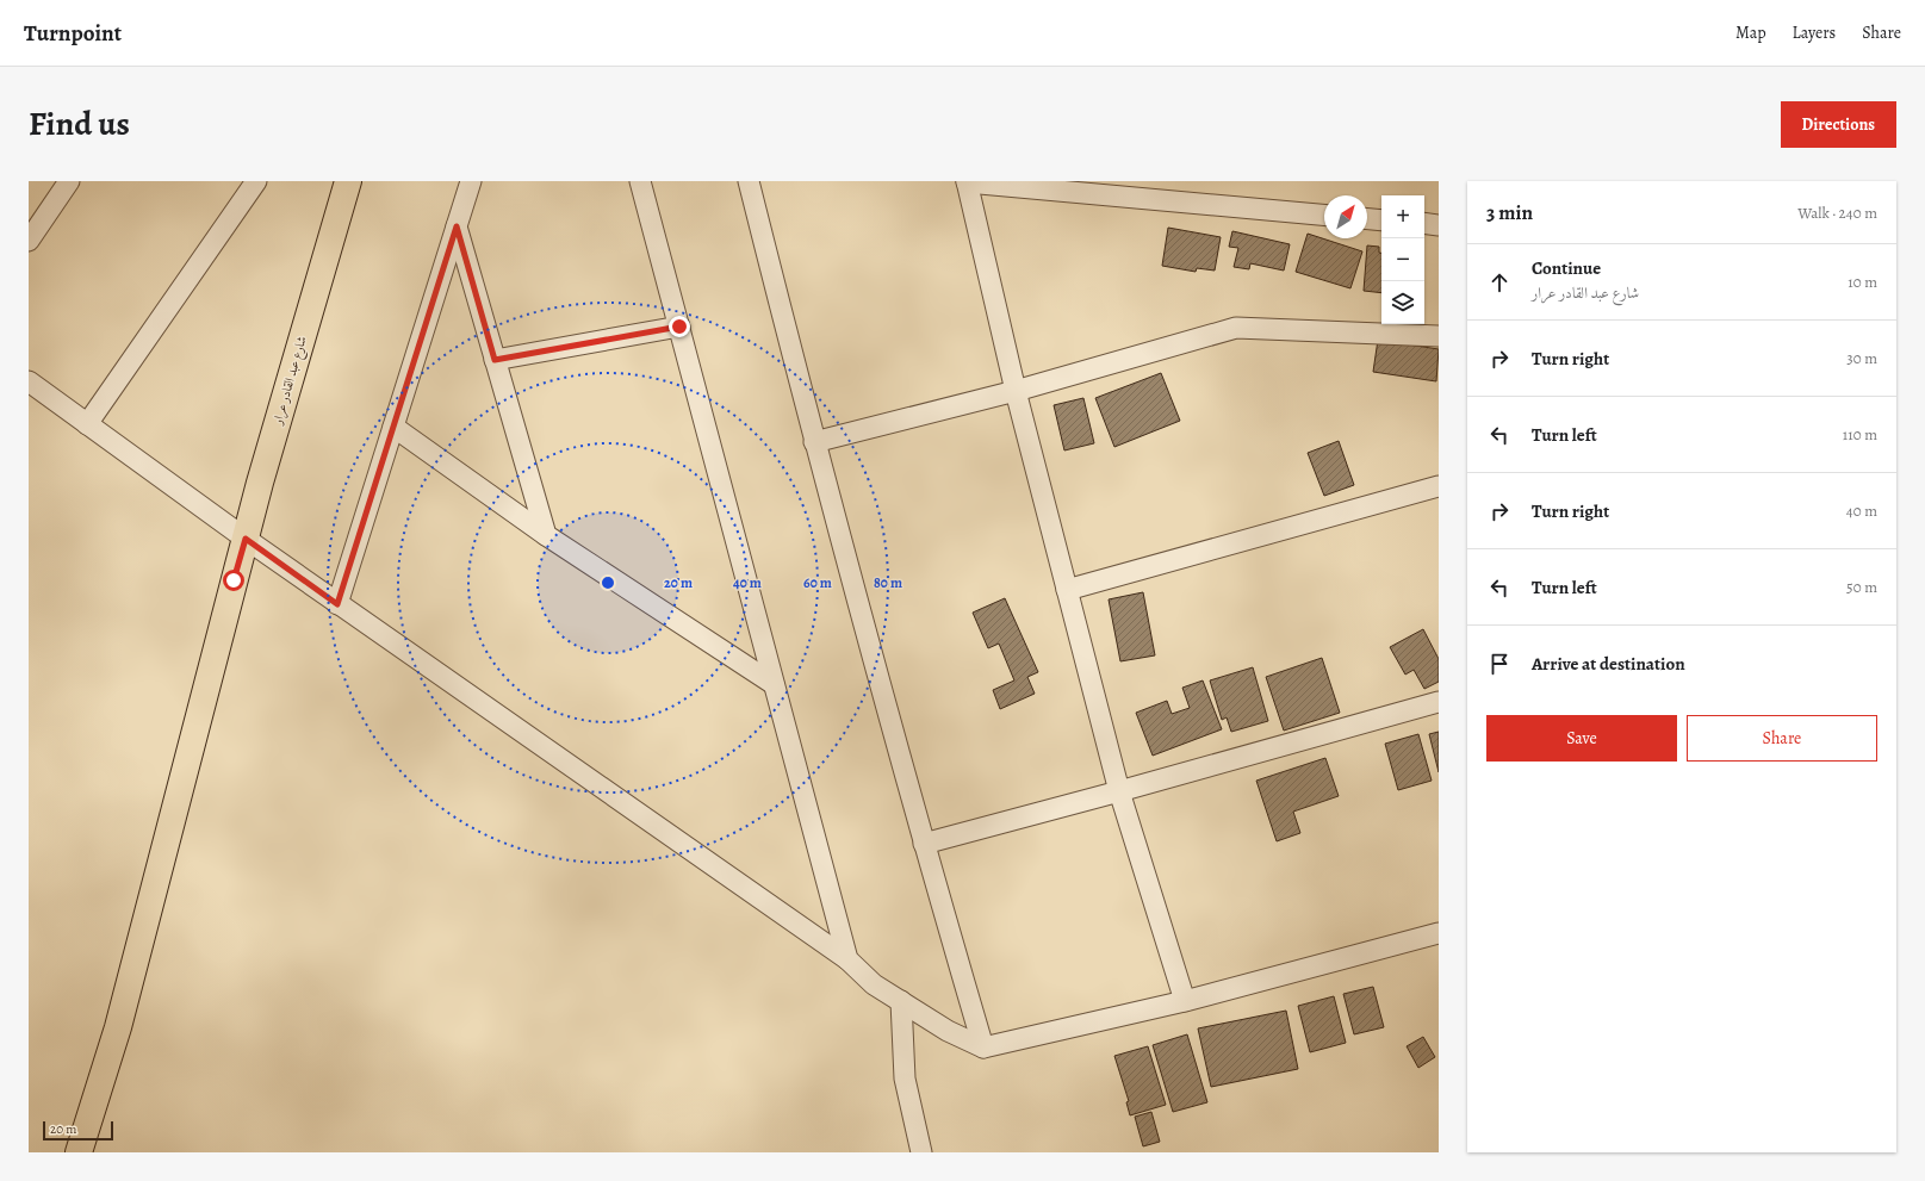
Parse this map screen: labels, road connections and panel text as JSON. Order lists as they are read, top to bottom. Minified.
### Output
{"streets":{"main road":["شارع عبد القادر عرار"]},"scale_bar":"20 m","north":"top right","page":{"header":"Turnpoint","nav":["Map","Layers","Share"],"title":"Find us","buttons":["Directions",["Save","Share"]],"heading":["3 min","Walk · 240 m"],"map_buttons":["+","−"],"list":[["Continue","شارع عبد القادر عرار","10 m"],["Turn right","30 m"],["Turn left","110 m"],["Turn right","40 m"],["Turn left","50 m"],"Arrive at destination"],"scale":"20 m"},"rings":["20 m","40 m","60 m","80 m"]}
